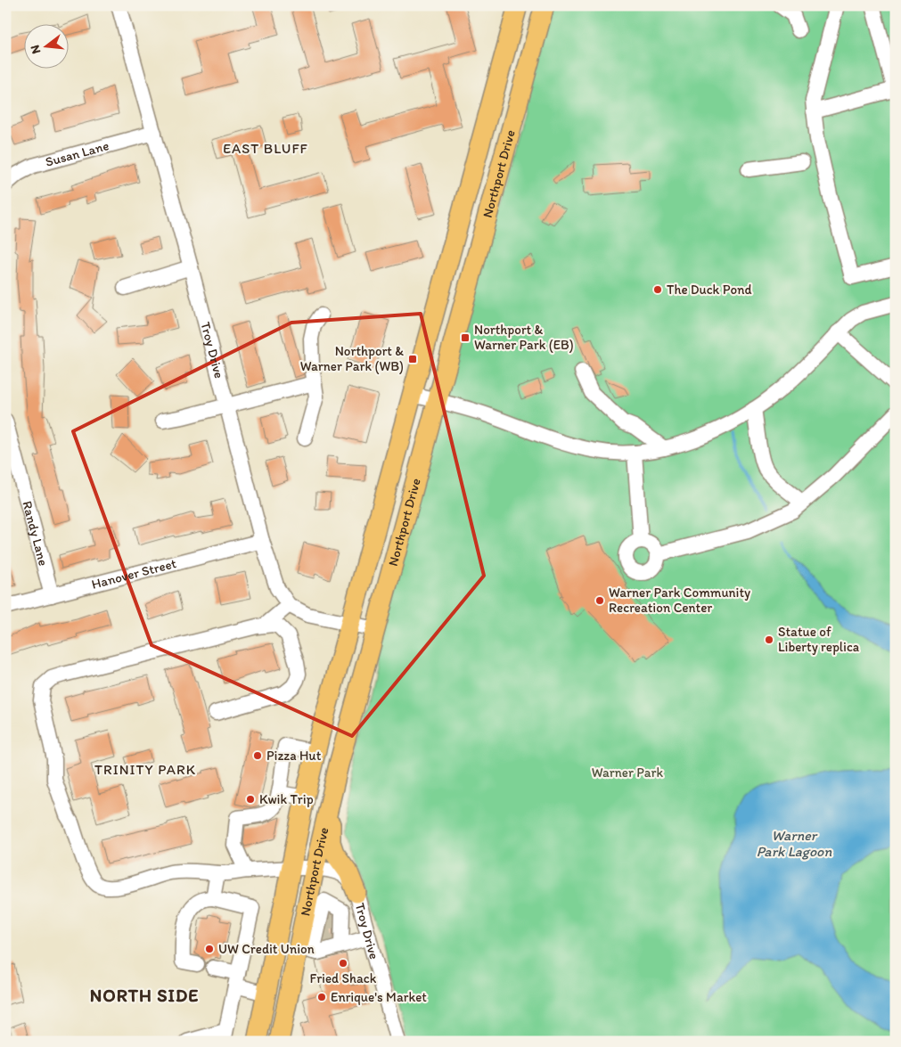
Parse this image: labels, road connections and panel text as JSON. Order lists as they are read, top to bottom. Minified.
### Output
{"streets":{"main road":["Northport Drive"],"street":["Susan Lane","Troy Drive","Randy Lane","Hanover Street"]},"crossings":[["Susan Lane","Troy Drive"],["Northport Drive","Troy Drive"],["Troy Drive","Hanover Street"],["Randy Lane","Hanover Street"]],"districts":["EAST BLUFF","TRINITY PARK","NORTH SIDE"],"water":["Warner Park Lagoon"],"parks":["Warner Park"],"places":{"other":["The Duck Pond","Warner Park Community Recreation Center","Statue of Liberty replica","Pizza Hut","Kwik Trip","UW Credit Union","Fried Shack","Enrique's Market"],"transit":["Northport & Warner Park (EB)","Northport & Warner Park (WB)"]},"north":"left"}
